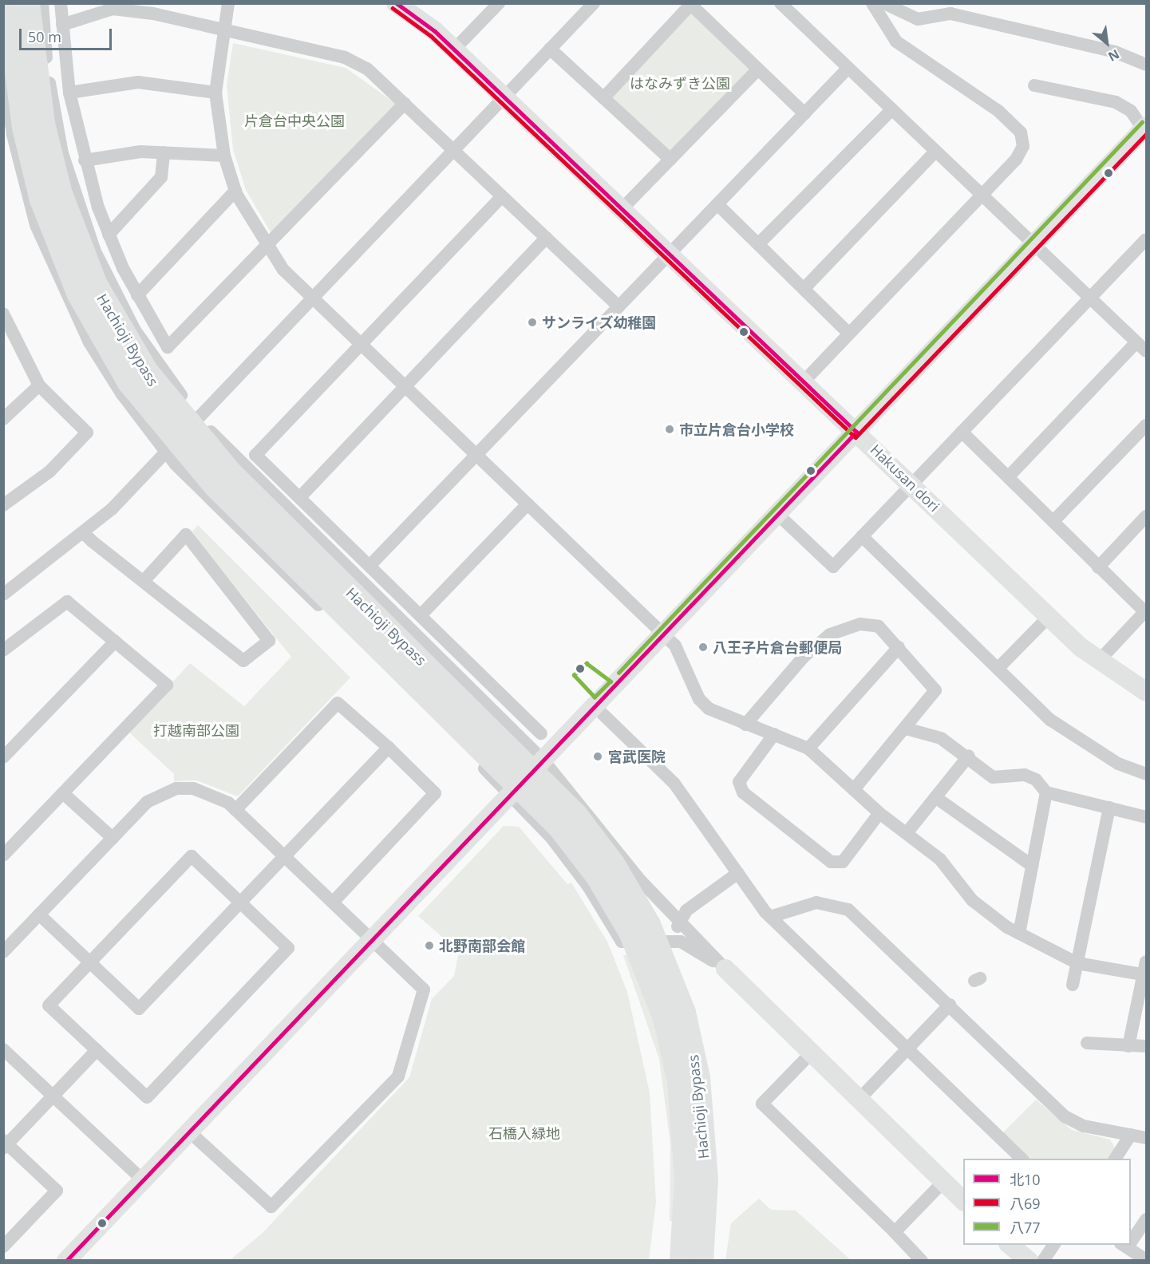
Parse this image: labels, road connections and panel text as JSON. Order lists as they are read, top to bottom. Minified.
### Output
{"streets":{"highway":["Hachioji Bypass"],"street":["Hakusan dori"]},"parks":["はなみずき公園","片倉台中央公園","打越南部公園","石橋入緑地"],"places":["サンライズ幼稚園","市立片倉台小学校","八王子片倉台郵便局","宮武医院","北野南部会館"],"lines":["transit line 北10","transit line 八69","transit line 八77"],"legend":["北10","八69","八77"],"scale_bar":"50 m","north":"bottom right"}
